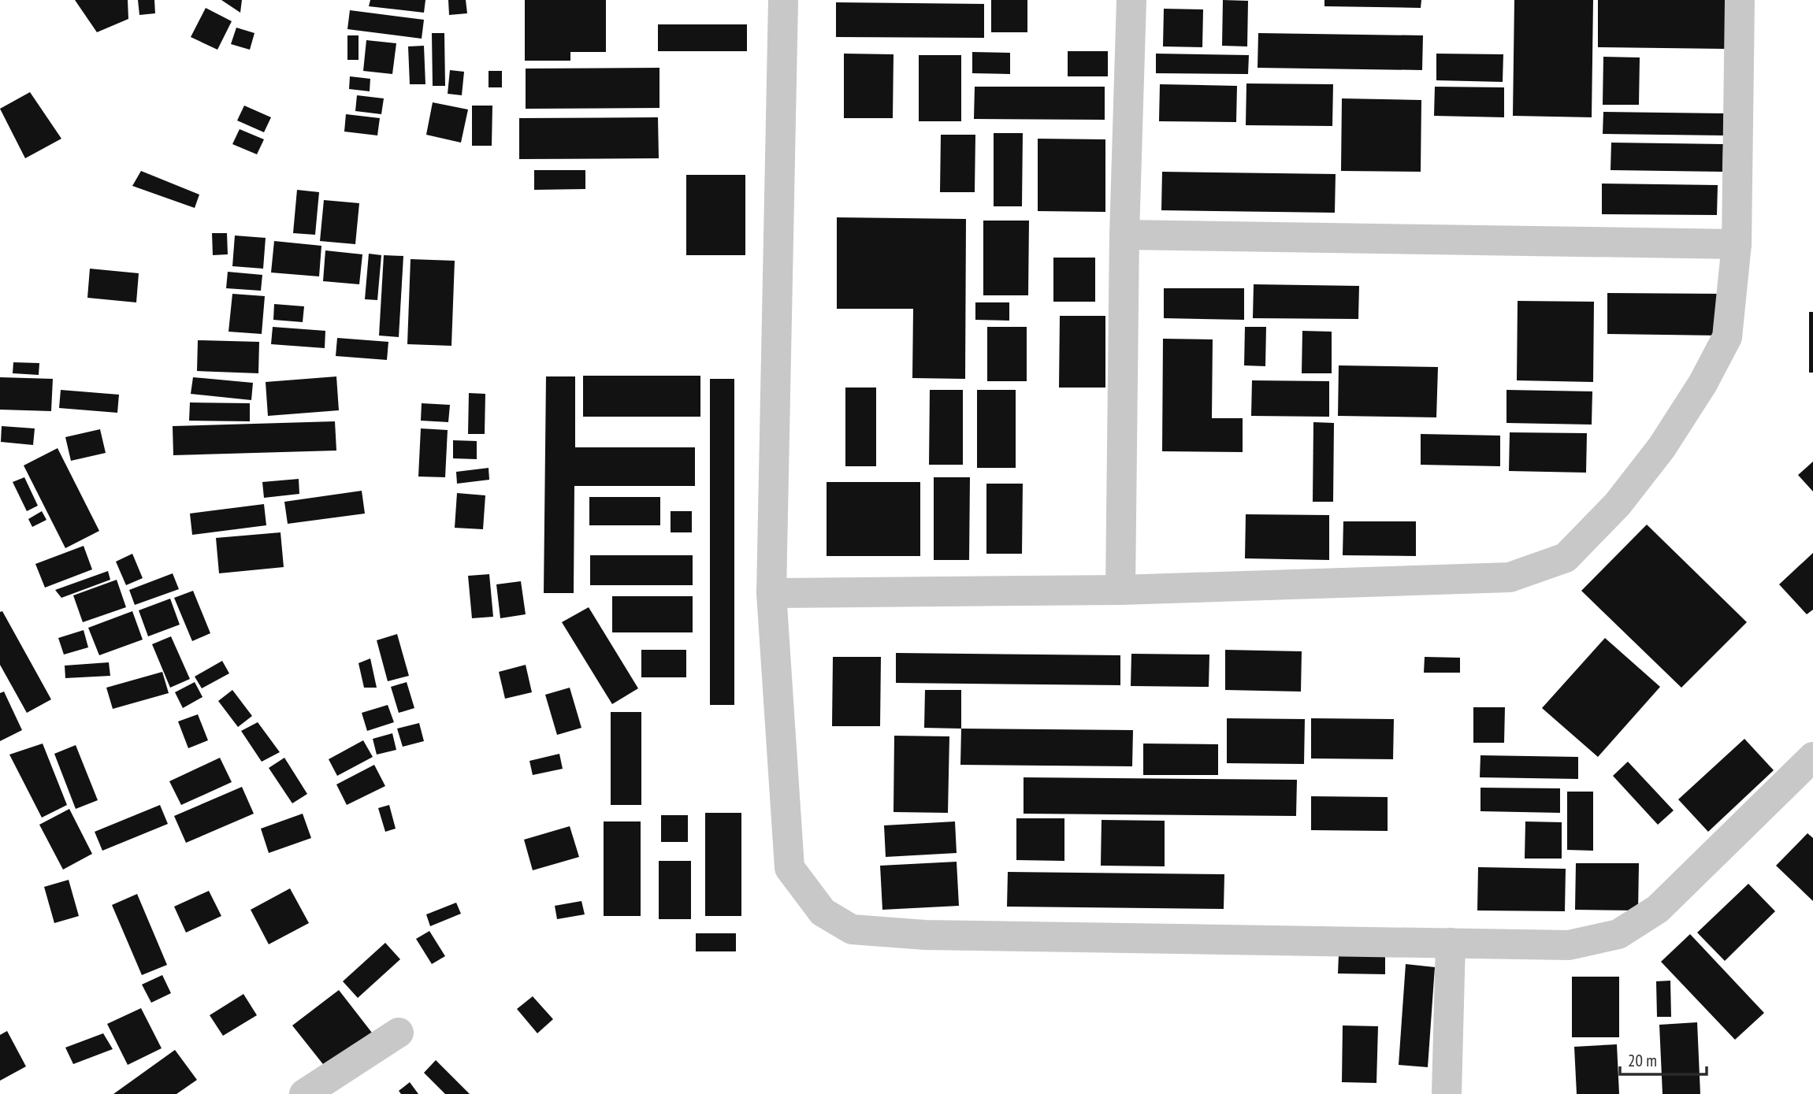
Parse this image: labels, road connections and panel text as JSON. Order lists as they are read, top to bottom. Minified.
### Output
{"scale_bar":"20 m"}
